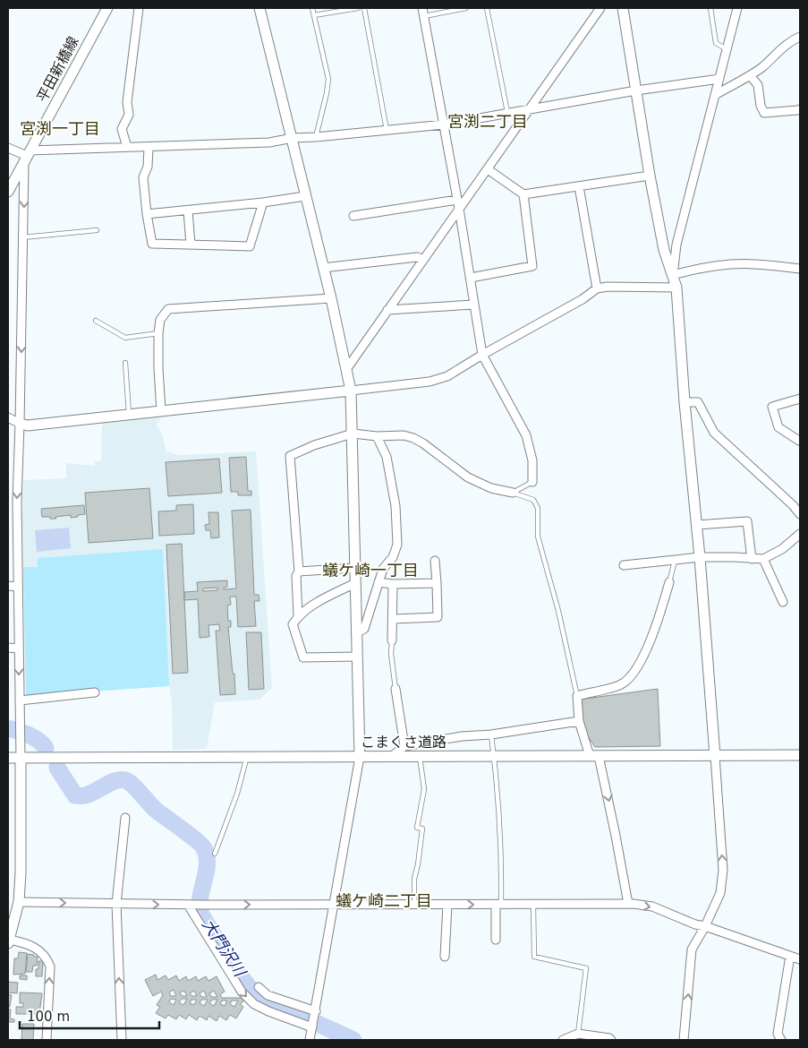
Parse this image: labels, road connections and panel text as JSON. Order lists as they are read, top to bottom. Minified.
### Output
{"streets":{"street":["平田新橋線","こまくさ道路"]},"districts":["宮渕二丁目","宮渕一丁目","蟻ケ崎一丁目","蟻ケ崎二丁目"],"water":["大門沢川"],"scale_bar":"100 m"}
